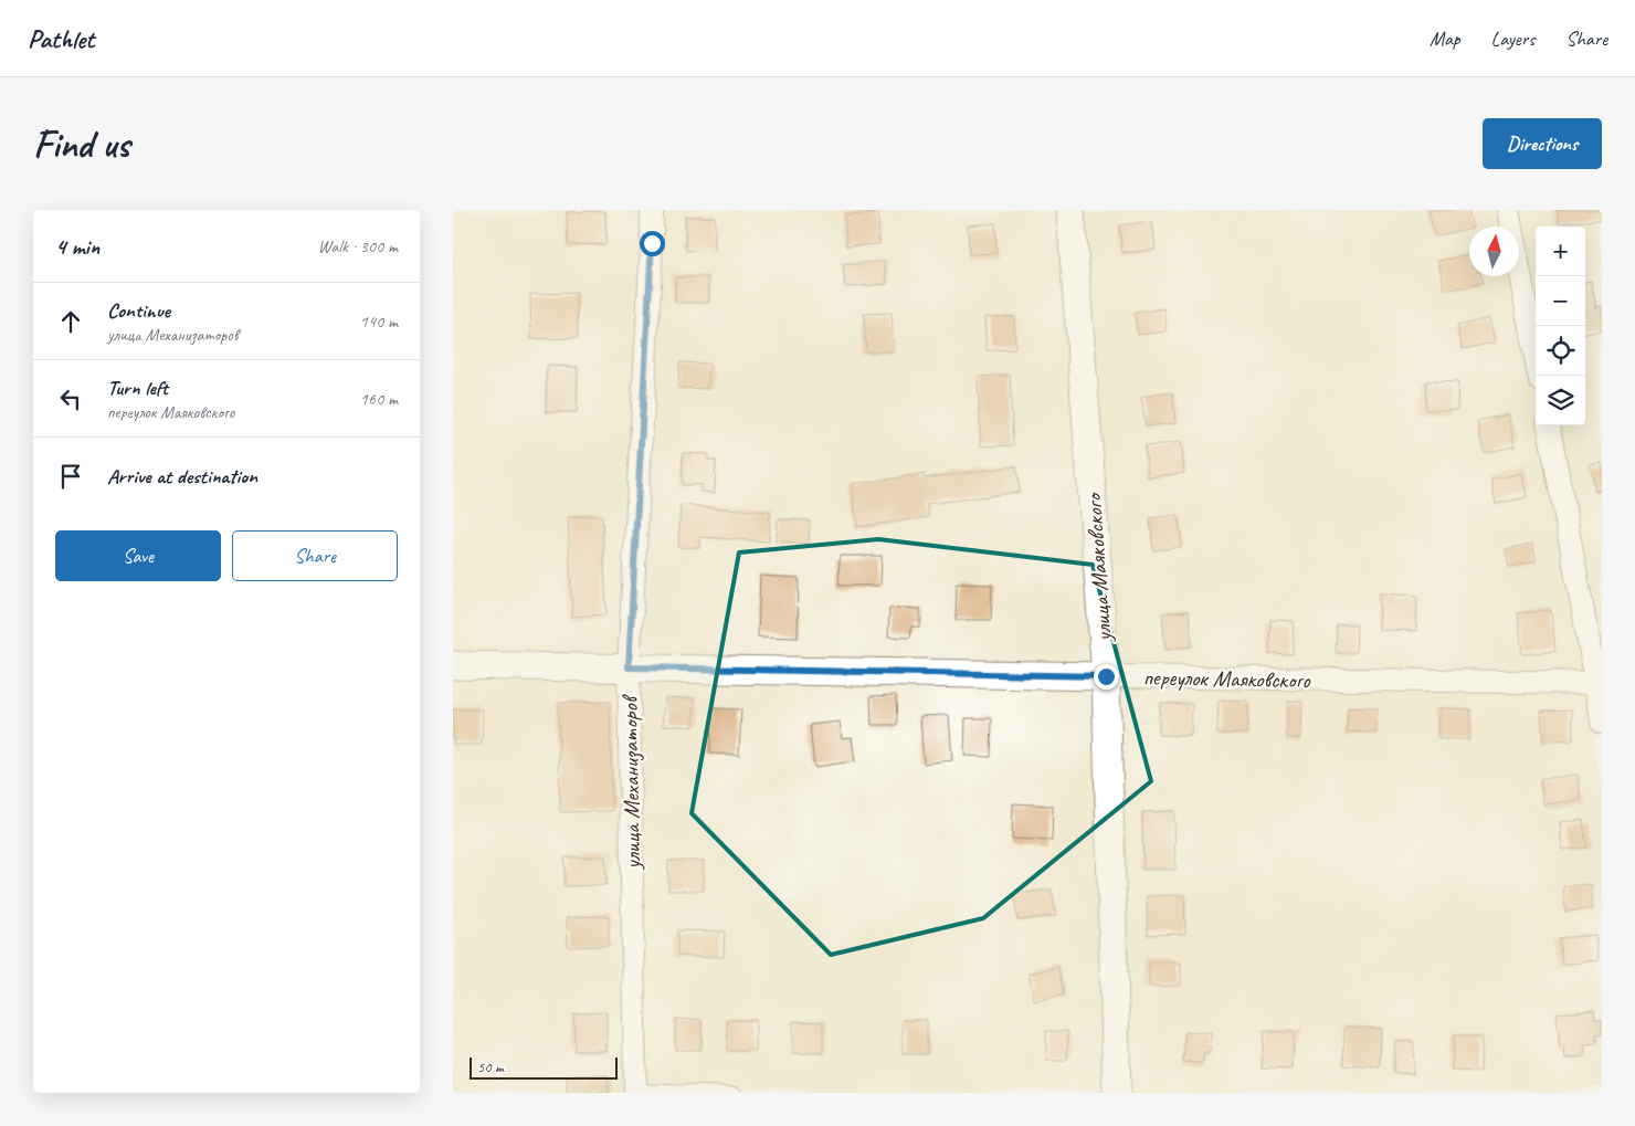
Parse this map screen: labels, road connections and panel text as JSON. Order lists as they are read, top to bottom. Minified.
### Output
{"streets":{"street":["улица Маяковского","переулок Маяковского","улица Механизаторов"]},"crossings":[["улица Маяковского","переулок Маяковского"],["переулок Маяковского","улица Механизаторов"]],"scale_bar":"50 m","north":"top","page":{"header":"Pathlet","nav":["Map","Layers","Share"],"buttons":["Directions",["Save","Share"]],"title":"Find us","heading":["4 min","Walk · 300 m"],"map_buttons":["+","−"],"list":[["Continue","улица Механизаторов","140 m"],["Turn left","переулок Маяковского","160 m"],"Arrive at destination"],"scale":"50 m"}}
